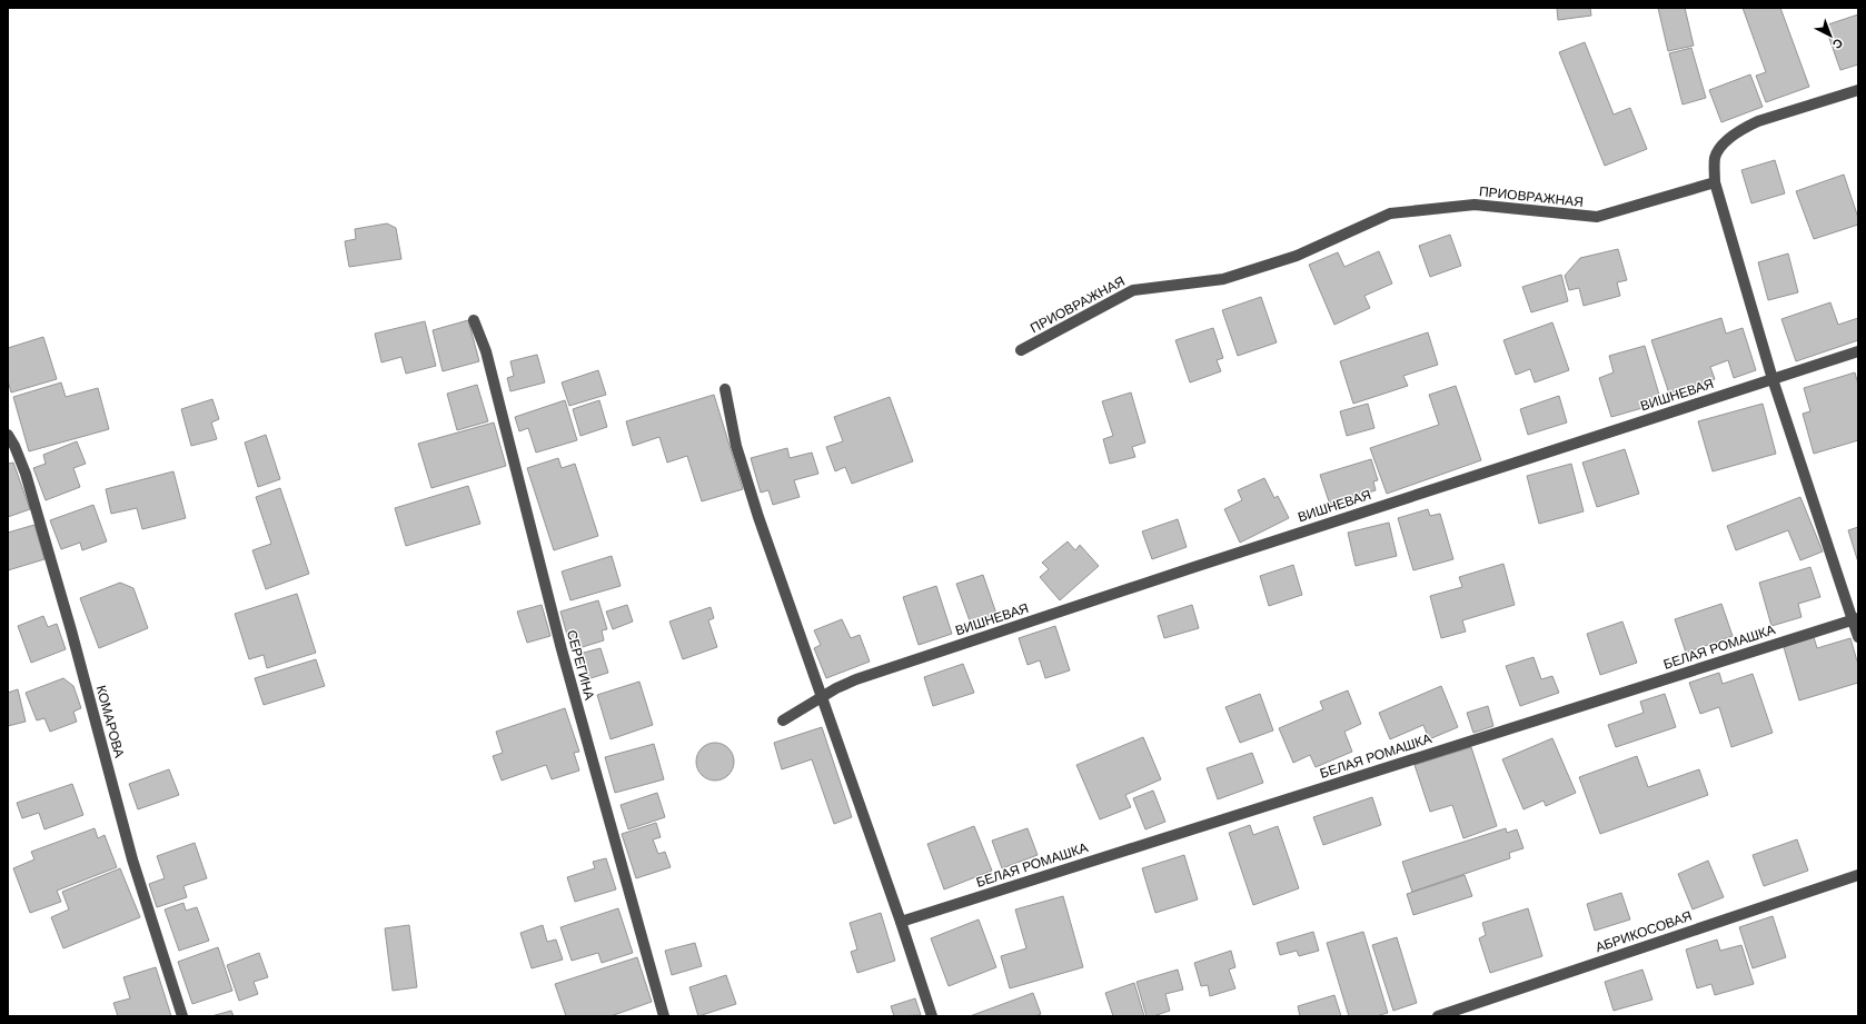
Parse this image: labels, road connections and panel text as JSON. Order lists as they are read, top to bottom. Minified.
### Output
{"streets":{"street":["ПРИОВРАЖНАЯ","ВИШНЕВАЯ","БЕЛАЯ РОМАШКА","СЕРЕГИНА","КОМАРОВА","АБРИКОСОВАЯ"]},"north":"bottom right"}
